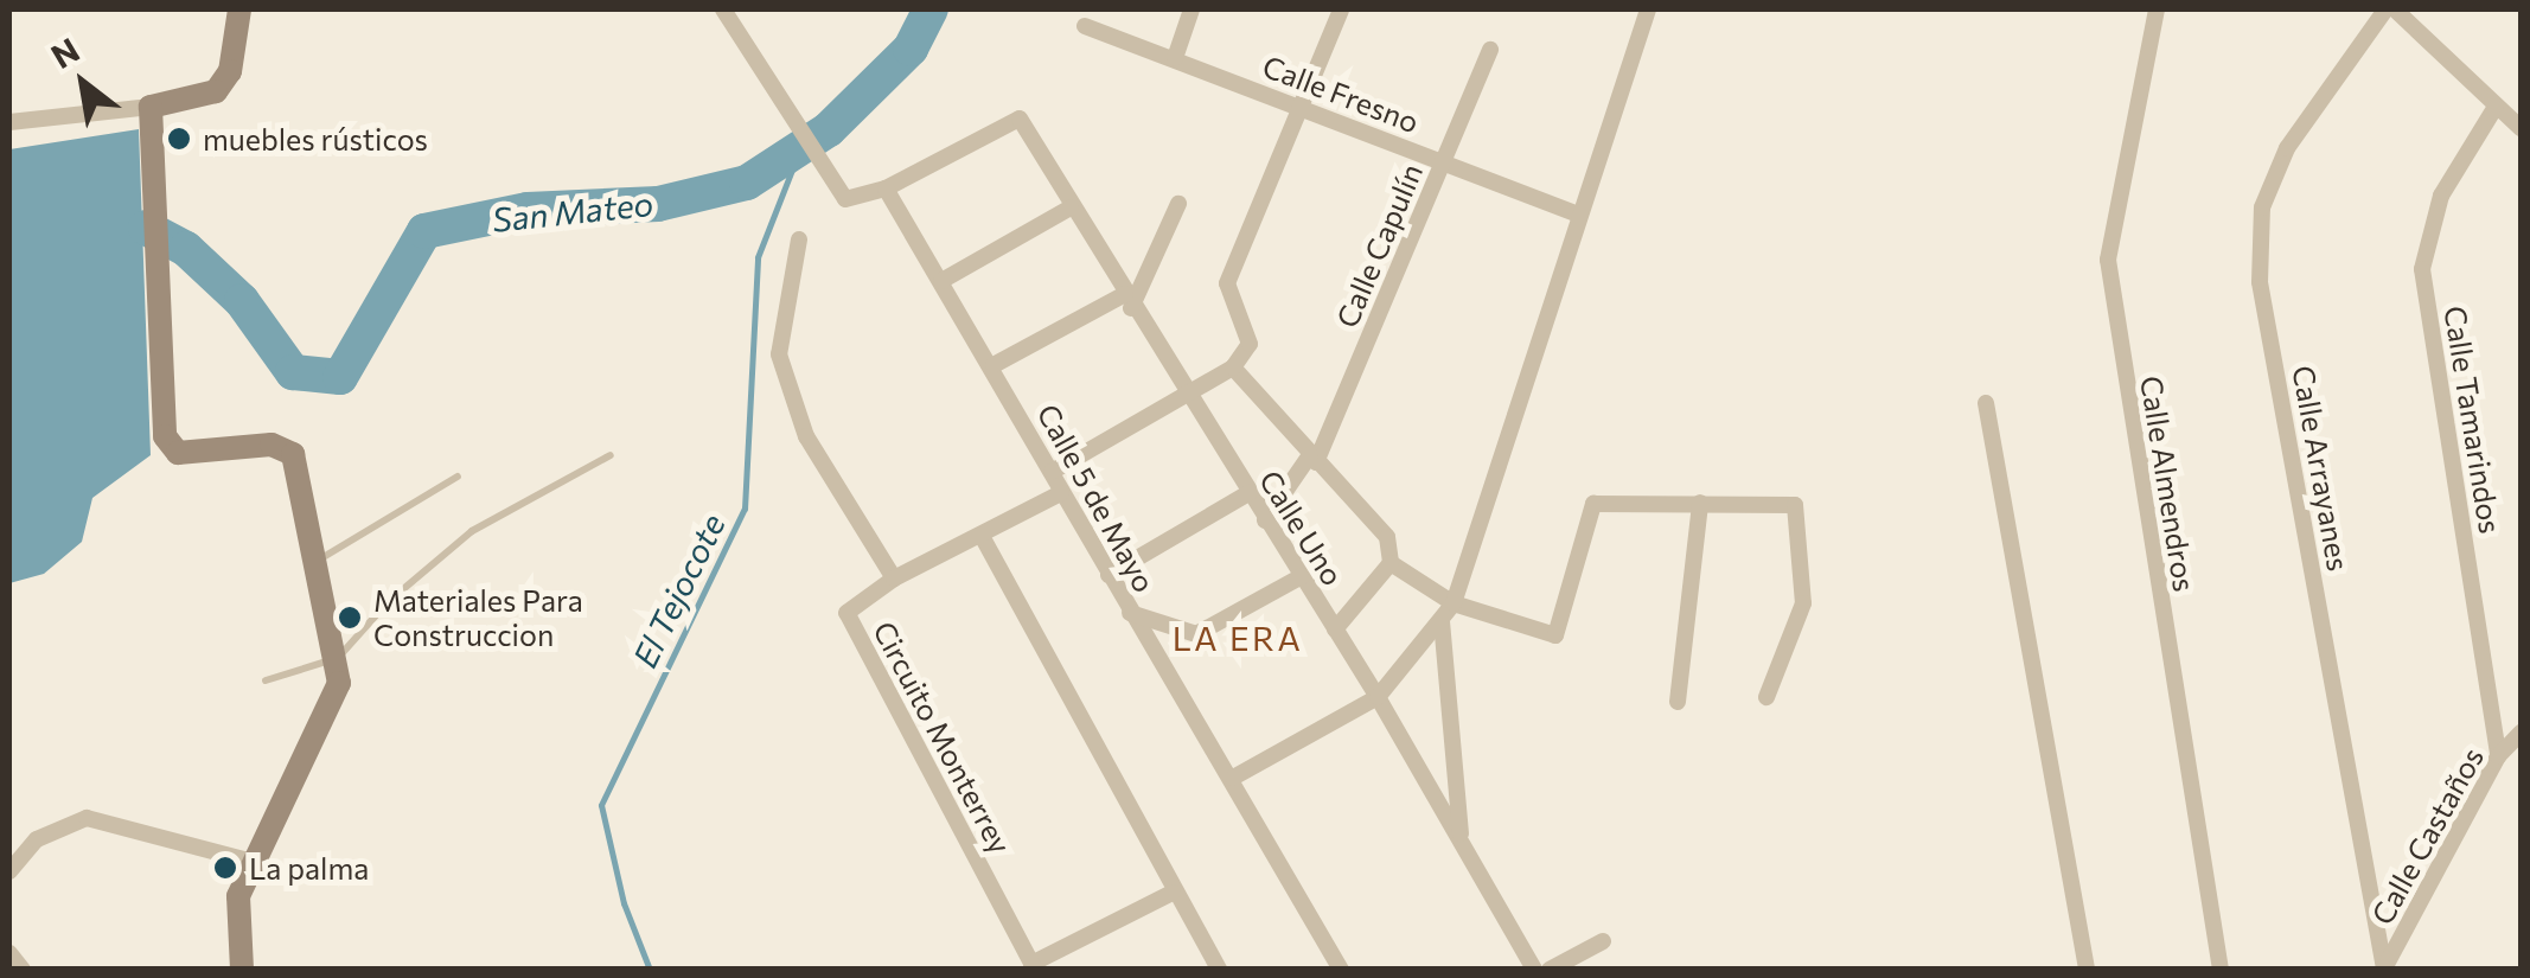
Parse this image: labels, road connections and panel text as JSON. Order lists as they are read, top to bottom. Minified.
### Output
{"streets":{"street":["Calle Fresno","Calle Capulín","Calle Tamarindos","Calle Arrayanes","Calle Almendros","Calle 5 de Mayo","Calle Uno","Circuito Monterrey","Calle Castaños"]},"crossings":[["Calle Fresno","Calle Capulín"],["Calle Capulín","Calle Uno"],["Calle Tamarindos","Calle Castaños"],["Calle Arrayanes","Calle Castaños"],["Calle 5 de Mayo","Calle Uno"],["Calle 5 de Mayo","Circuito Monterrey"]],"districts":["LA ERA"],"water":["San Mateo","El Tejocote"],"places":["muebles rústicos","Materiales Para Construccion","La palma"],"north":"top left"}
